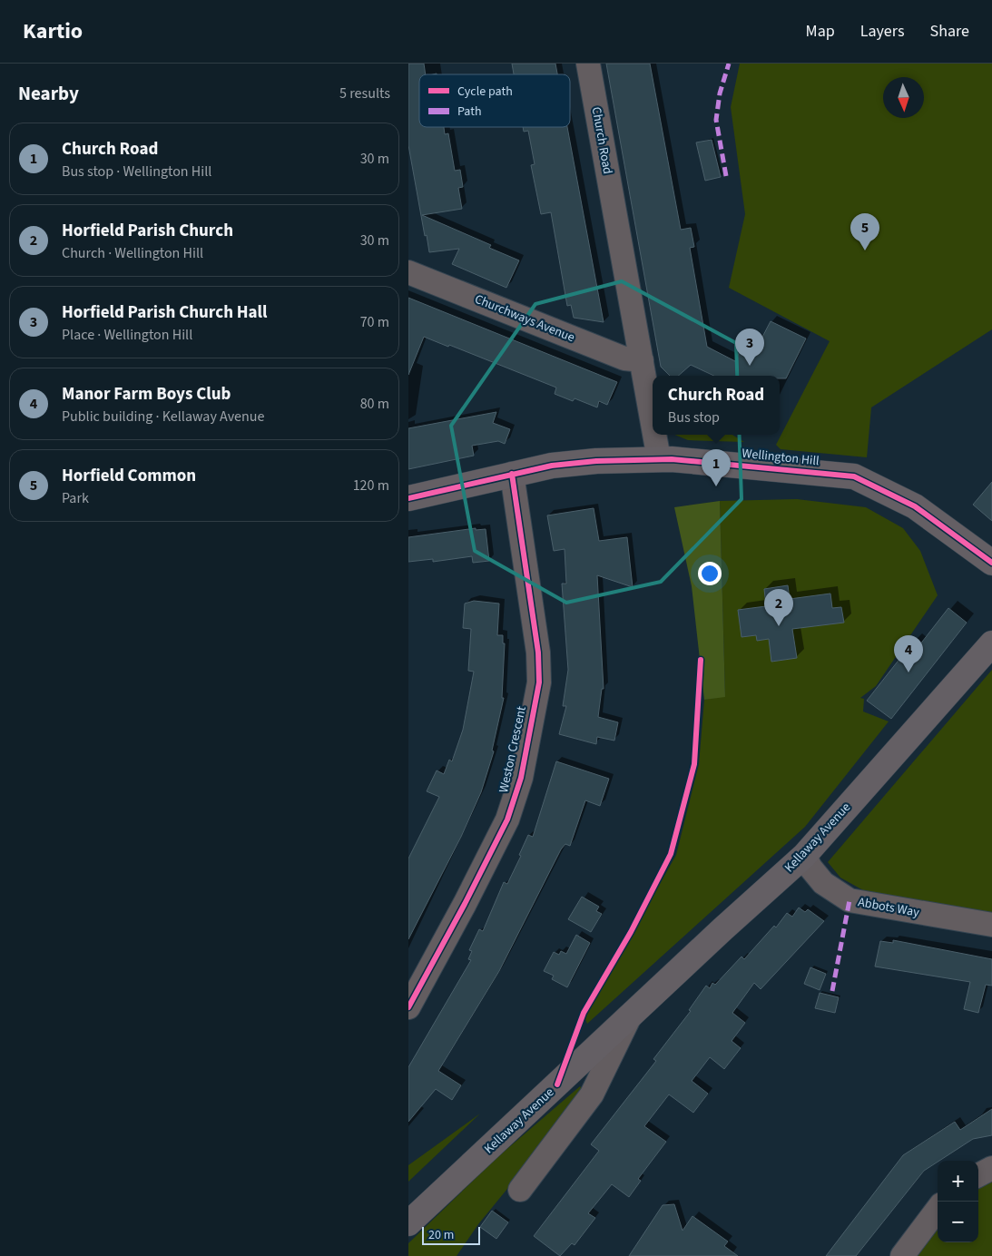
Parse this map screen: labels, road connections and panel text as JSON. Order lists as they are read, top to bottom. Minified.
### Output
{"streets":{"main road":["Wellington Hill","Kellaway Avenue"],"street":["Church Road","Churchways Avenue","Weston Crescent","Abbots Way"]},"crossings":[["Church Road","Churchways Avenue"],["Church Road","Wellington Hill"],["Wellington Hill","Weston Crescent"],["Kellaway Avenue","Abbots Way"]],"legend":["Cycle path","Path"],"scale_bar":"20 m","north":"bottom","page":{"header":"Kartio","nav":["Map","Layers","Share"],"heading":["Nearby","5 results"],"list":[{"mark":"1","name":"Church Road","note":"Bus stop · Wellington Hill","value":"30 m"},{"mark":"2","name":"Horfield Parish Church","note":"Church · Wellington Hill","value":"30 m"},{"mark":"3","name":"Horfield Parish Church Hall","note":"Place · Wellington Hill","value":"70 m"},{"mark":"4","name":"Manor Farm Boys Club","note":"Public building · Kellaway Avenue","value":"80 m"},{"mark":"5","name":"Horfield Common","note":"Park","value":"120 m"}],"pins":["5","3","1","2","4"],"popup":["Church Road","Bus stop"],"map_buttons":["+","−"],"scale":"20 m"}}
